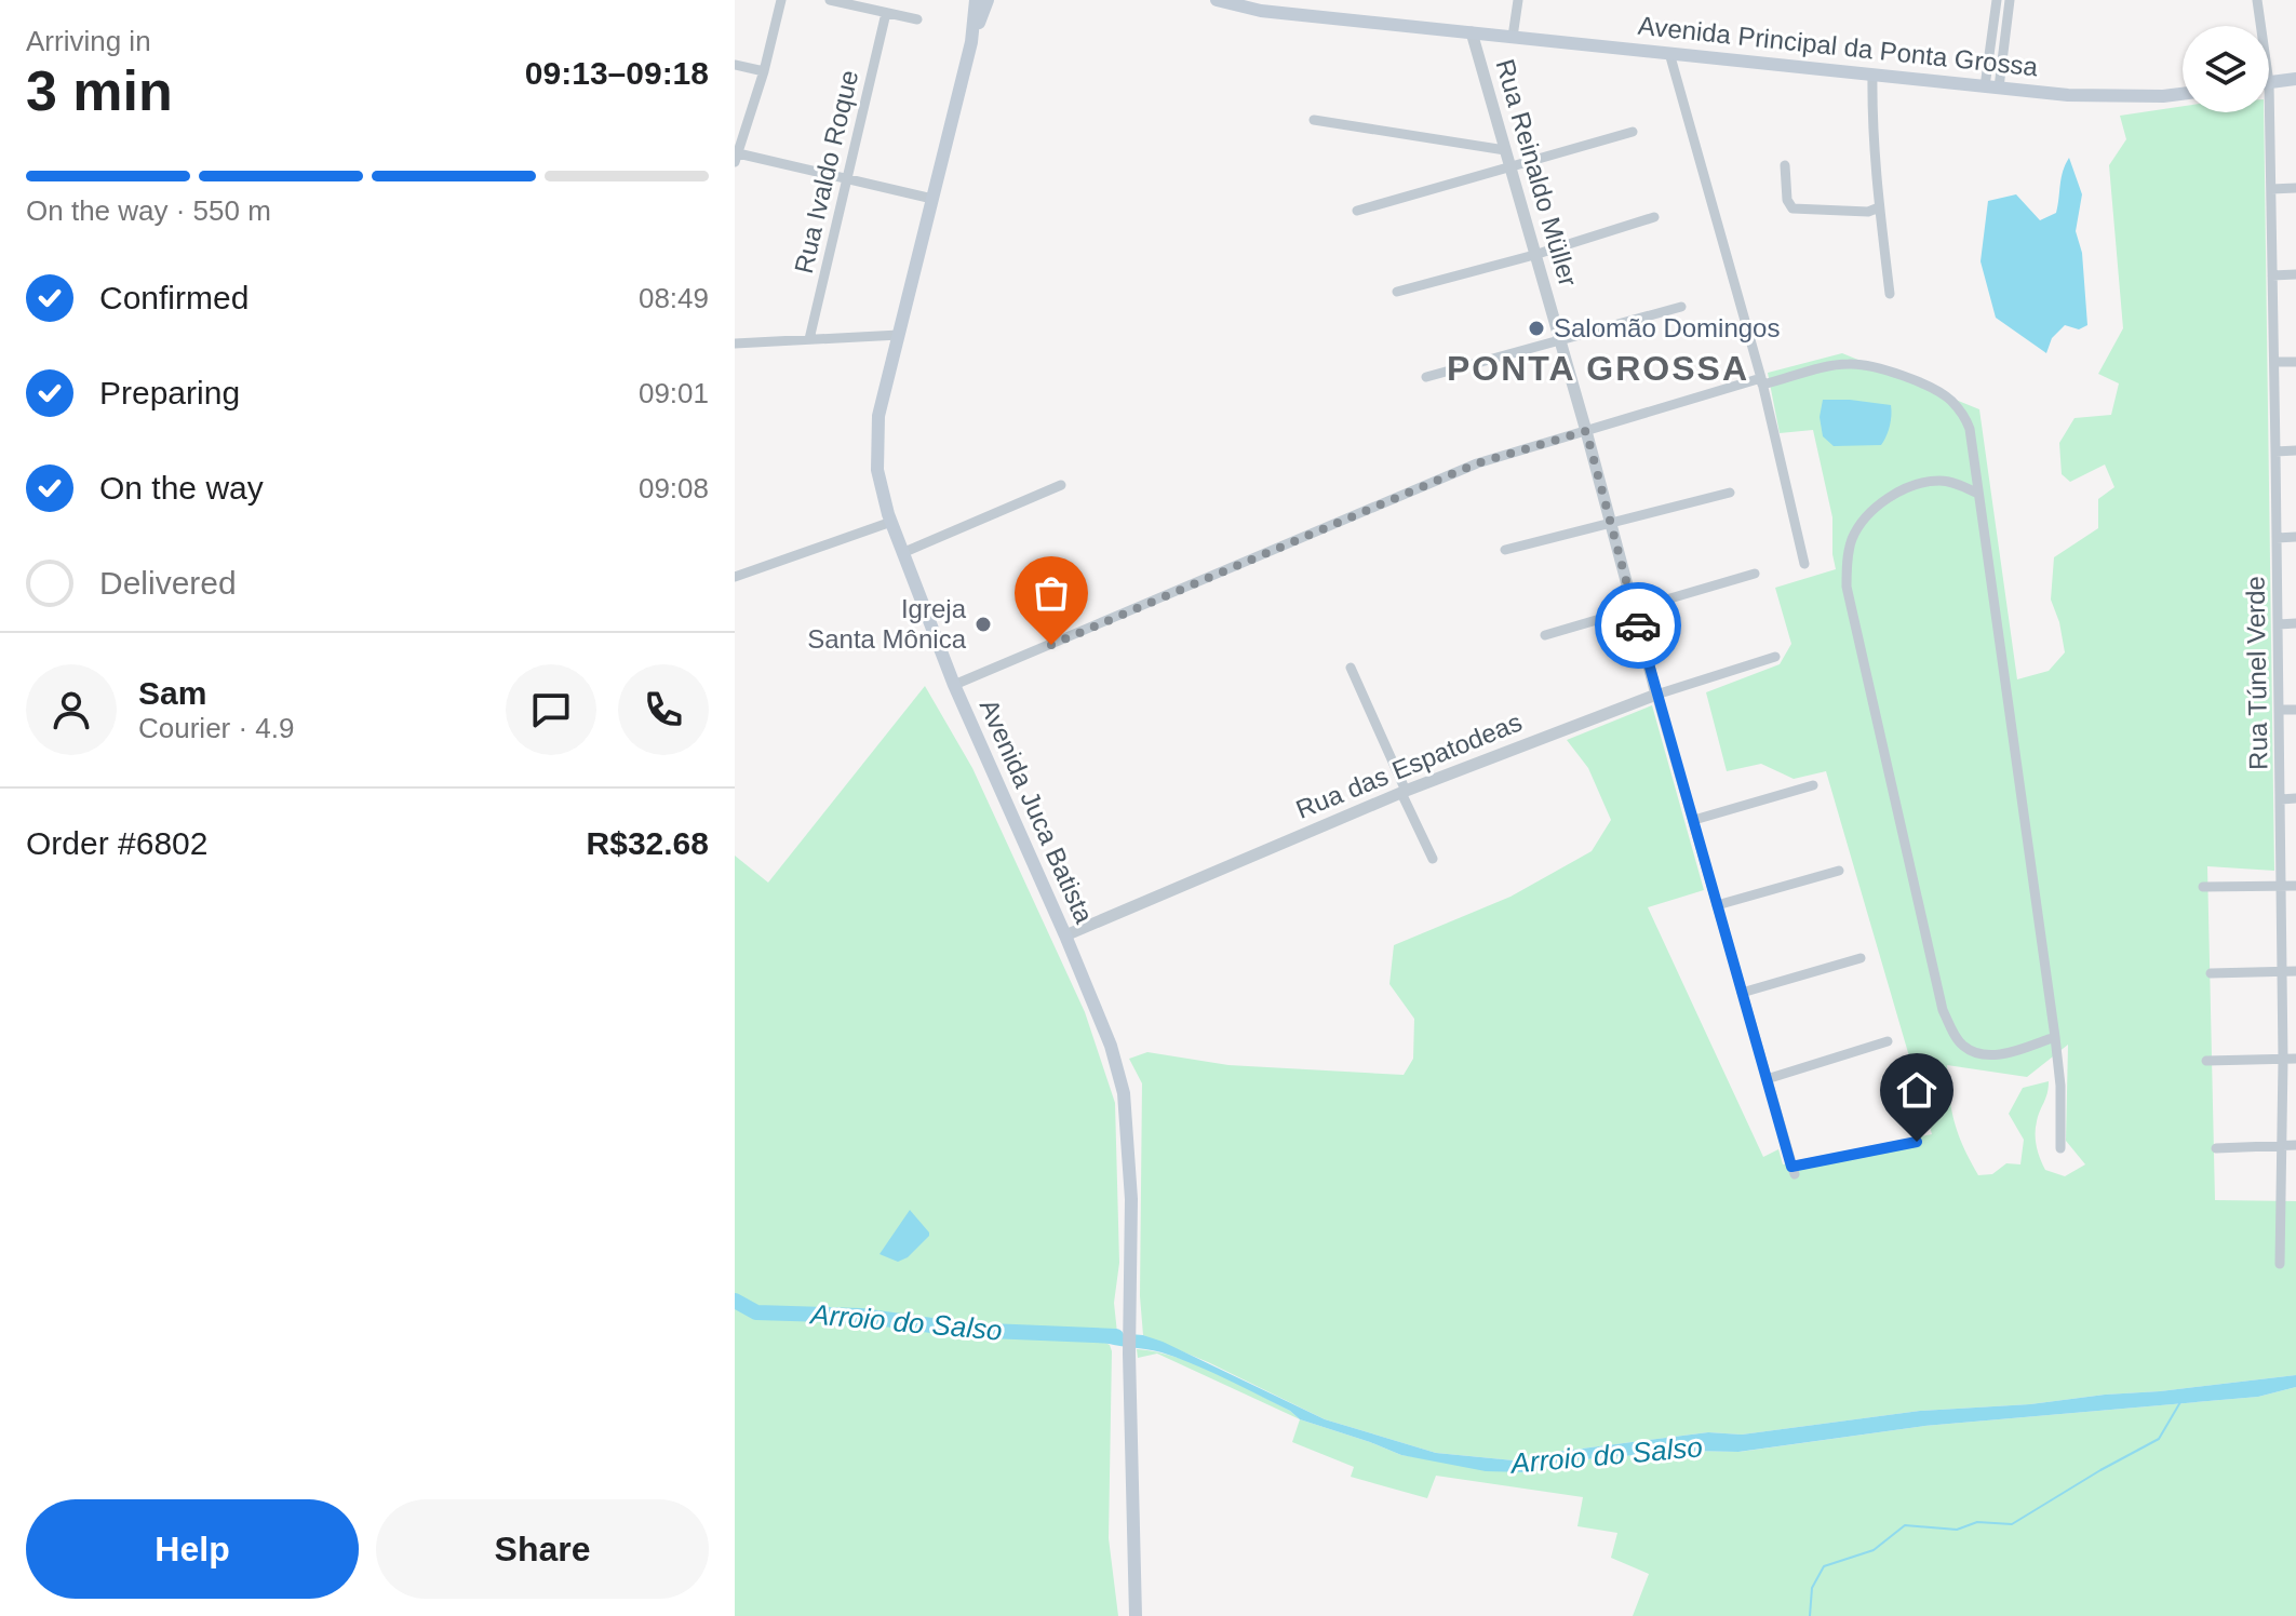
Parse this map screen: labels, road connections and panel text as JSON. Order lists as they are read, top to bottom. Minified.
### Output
{"streets":{"main road":["Avenida Principal da Ponta Grossa","Avenida Juca Batista"],"street":["Rua Ivaldo Roque","Rua Reinaldo Müller","Rua Túnel Verde","Rua das Espatodeas"]},"crossings":[["Avenida Principal da Ponta Grossa","Rua Reinaldo Müller"],["Rua Reinaldo Müller","Rua das Espatodeas"],["Rua das Espatodeas","Avenida Juca Batista"]],"districts":["PONTA GROSSA"],"water":["Arroio do Salso"],"places":["Salomão Domingos","Igreja Santa Mônica"],"page":{"heading":["3 min","Arriving in","09:13–09:18"],"panel":["Sam","Courier · 4.9","Order #6802","R$32.68"],"bar":"On the way · 550 m","list":[["Confirmed","08:49"],["Preparing","09:01"],["On the way","09:08"],"Delivered"],"buttons":["Help","Share"]}}
